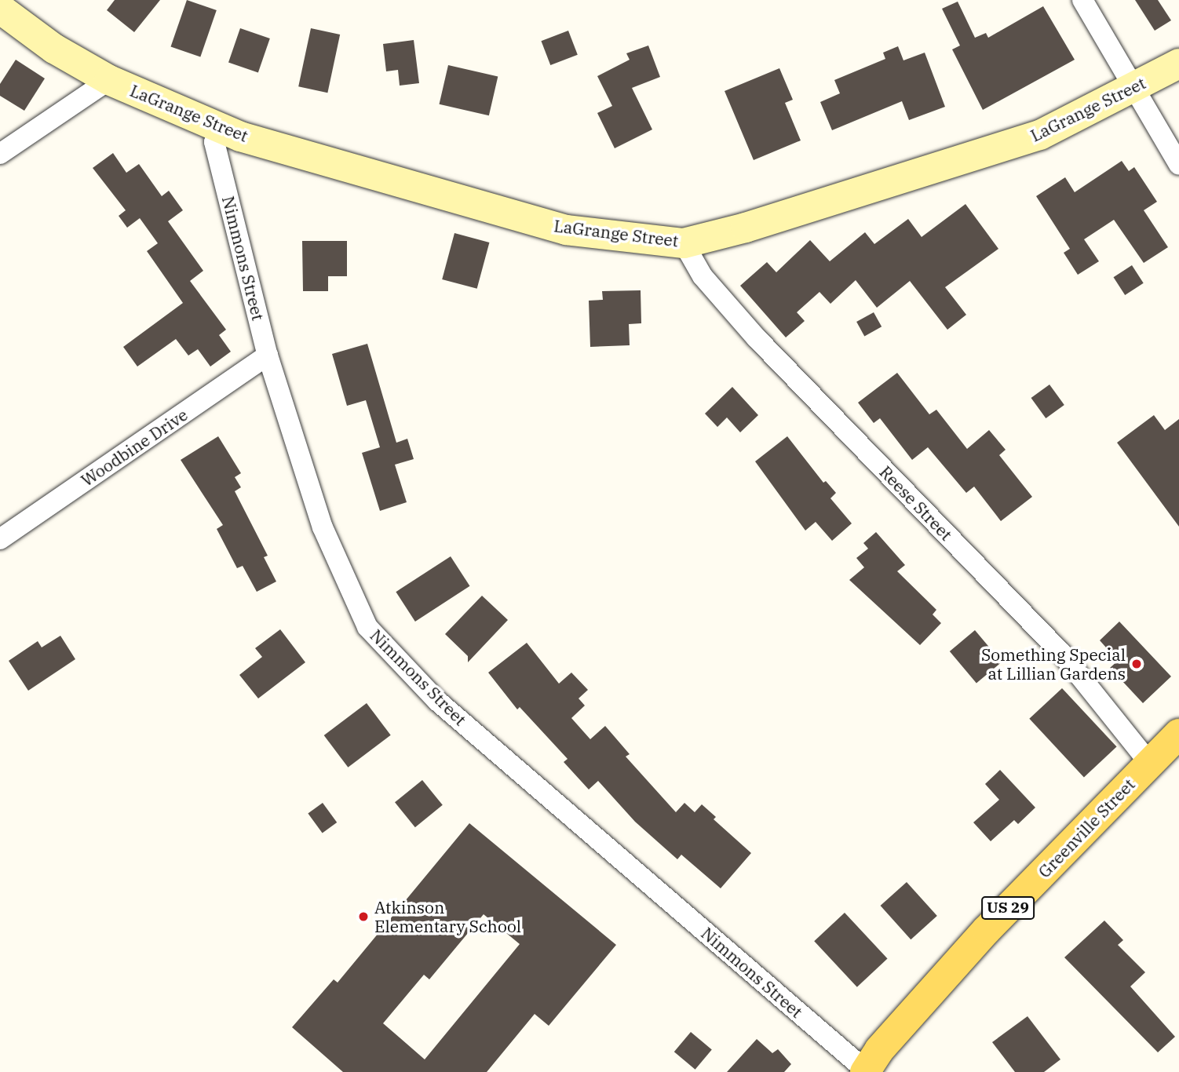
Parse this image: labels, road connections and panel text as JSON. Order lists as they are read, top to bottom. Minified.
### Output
{"streets":{"main road":["Greenville Street","US 29"],"street":["LaGrange Street","Nimmons Street","Woodbine Drive","Reese Street"]},"crossings":[["LaGrange Street","Nimmons Street"],["LaGrange Street","Reese Street"],["Nimmons Street","Woodbine Drive"],["Nimmons Street","Greenville Street"],["Reese Street","Greenville Street"]],"places":["Something Special at Lillian Gardens","Atkinson Elementary School"]}
